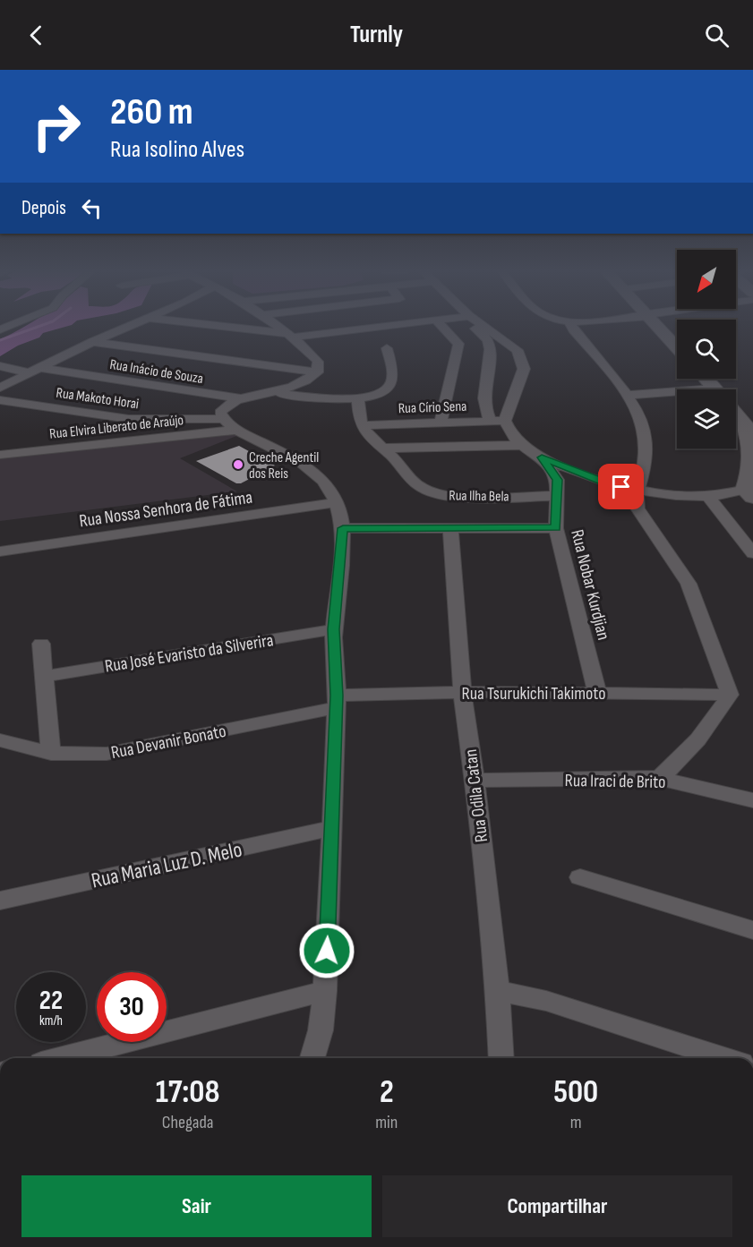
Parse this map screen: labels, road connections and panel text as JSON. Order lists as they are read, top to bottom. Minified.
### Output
{"streets":{"street":["Rua Inácio de Souza","Rua Makoto Horai","Rua Círio Sena","Rua Elvira Liberato de Araújo","Rua Ilha Bela","Rua Nossa Senhora de Fátima","Rua Nobar Kurdjian","Rua José Evaristo da Silverira","Rua Tsurukichi Takimoto","Rua Devanir Bonato","Rua Iraci de Brito","Rua Odila Catan","Rua Maria Luz D. Melo"]},"crossings":[["Rua Makoto Horai","Rua Elvira Liberato de Araújo"],["Rua Círio Sena","Rua Ilha Bela"],["Rua Ilha Bela","Rua Nobar Kurdjian"],["Rua Nobar Kurdjian","Rua Tsurukichi Takimoto"],["Rua Tsurukichi Takimoto","Rua Devanir Bonato"],["Rua Tsurukichi Takimoto","Rua Odila Catan"],["Rua Iraci de Brito","Rua Odila Catan"]],"places":["Creche Agentil dos Reis"],"north":"bottom left","page":{"header":"Turnly","turn":["260 m","Rua Isolino Alves"],"then":"Depois","speed":"22 km/h","limit":"30","eta":["17:08","Chegada","2","min","500","m"],"buttons":["Sair","Compartilhar"]}}
